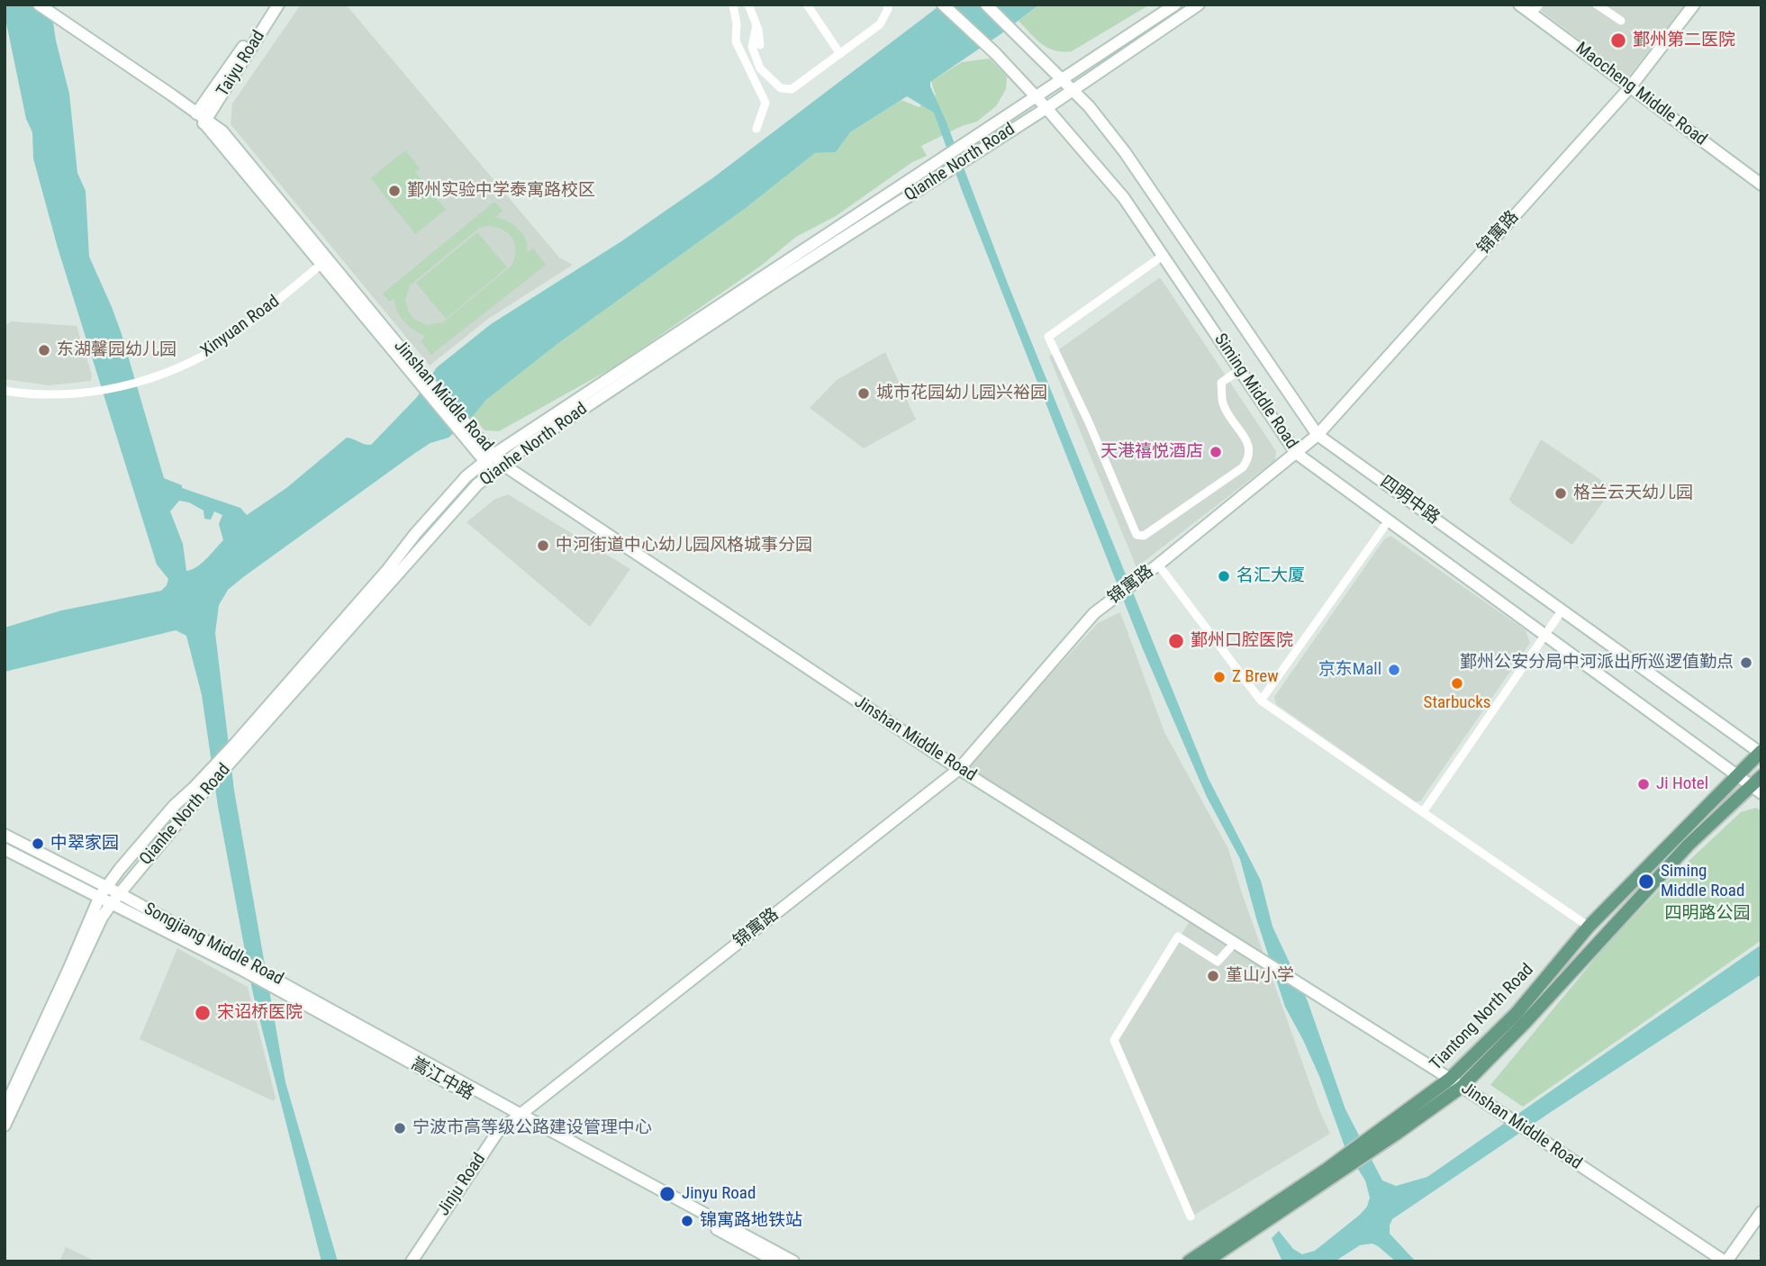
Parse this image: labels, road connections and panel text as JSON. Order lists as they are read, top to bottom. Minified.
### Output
{"streets":{"main road":["Taiyu Road","Maocheng Middle Road","Qianhe North Road","锦寓路","Siming Middle Road","Jinshan Middle Road","四明中路","Songjiang Middle Road","Tiantong North Road","Jinju Road"],"street":["Xinyuan Road"]},"crossings":[["Taiyu Road","Jinshan Middle Road"],["Maocheng Middle Road","锦寓路"],["Qianhe North Road","Siming Middle Road"],["Qianhe North Road","Jinshan Middle Road"],["Qianhe North Road","四明中路"],["Qianhe North Road","Songjiang Middle Road"],["锦寓路","Siming Middle Road"],["锦寓路","Jinshan Middle Road"],["锦寓路","四明中路"],["锦寓路","Songjiang Middle Road"],["锦寓路","Jinju Road"],["Xinyuan Road","Jinshan Middle Road"],["Siming Middle Road","Tiantong North Road"],["Jinshan Middle Road","Tiantong North Road"],["四明中路","Tiantong North Road"],["Songjiang Middle Road","Jinju Road"]],"parks":["四明路公园"],"places":["鄞州第二医院","鄞州实验中学泰寓路校区","东湖馨园幼儿园","城市花园幼儿园兴裕园","天港禧悦酒店","格兰云天幼儿园","中河街道中心幼儿园风格城事分园","名汇大厦","鄞州口腔医院","鄞州公安分局中河派出所巡逻值勤点","京东Mall","Z Brew","Starbucks","Ji Hotel","中翠家园","Siming Middle Road","堇山小学","宋诏桥医院","宁波市高等级公路建设管理中心","Jinyu Road","锦寓路地铁站"]}
